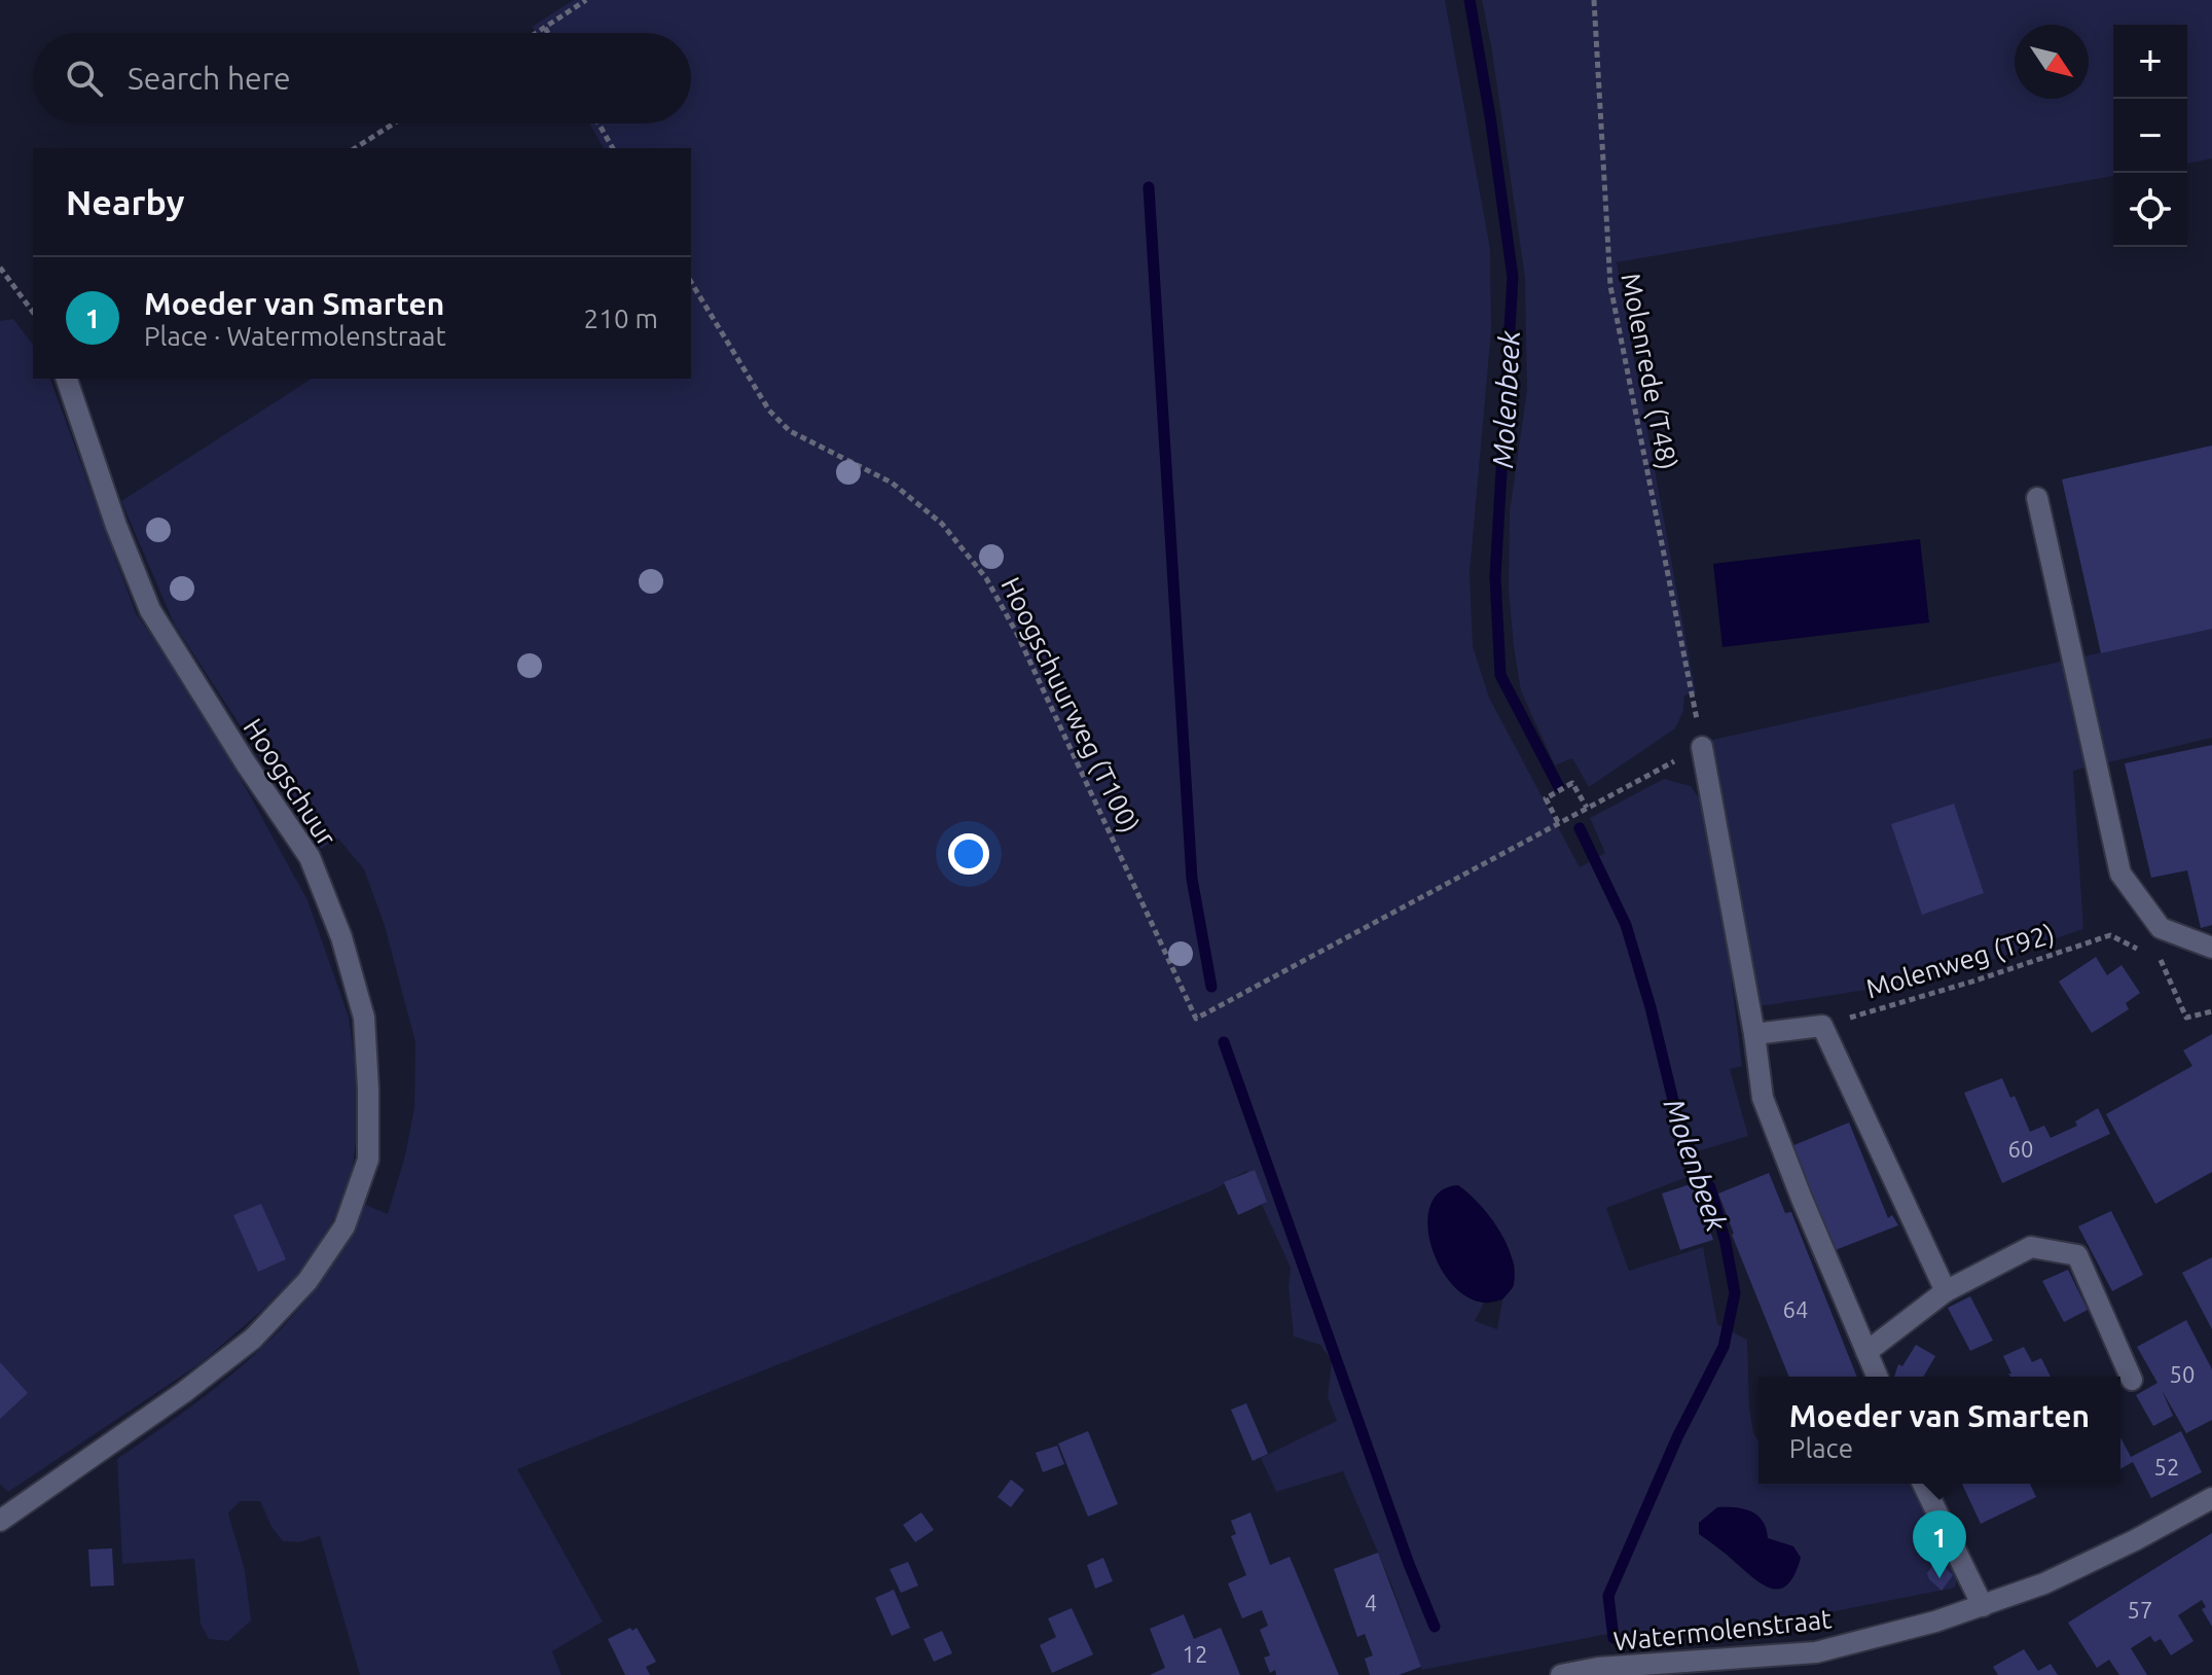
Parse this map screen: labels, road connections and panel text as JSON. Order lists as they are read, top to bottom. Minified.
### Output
{"streets":{"street":["Hoogschuur","Watermolenstraat"],"path":["Molenrede (T48)","Hoogschuurweg (T100)","Molenweg (T92)"]},"water":["Molenbeek"],"house_numbers":["60","64","50","52","4","57","12"],"north":"bottom right","page":{"map_buttons":["+","−"],"search":"Search here","heading":"Nearby","list":[{"mark":"1","name":"Moeder van Smarten","note":"Place · Watermolenstraat","value":"210 m"}],"popup":["Moeder van Smarten","Place"],"pins":"1"}}
